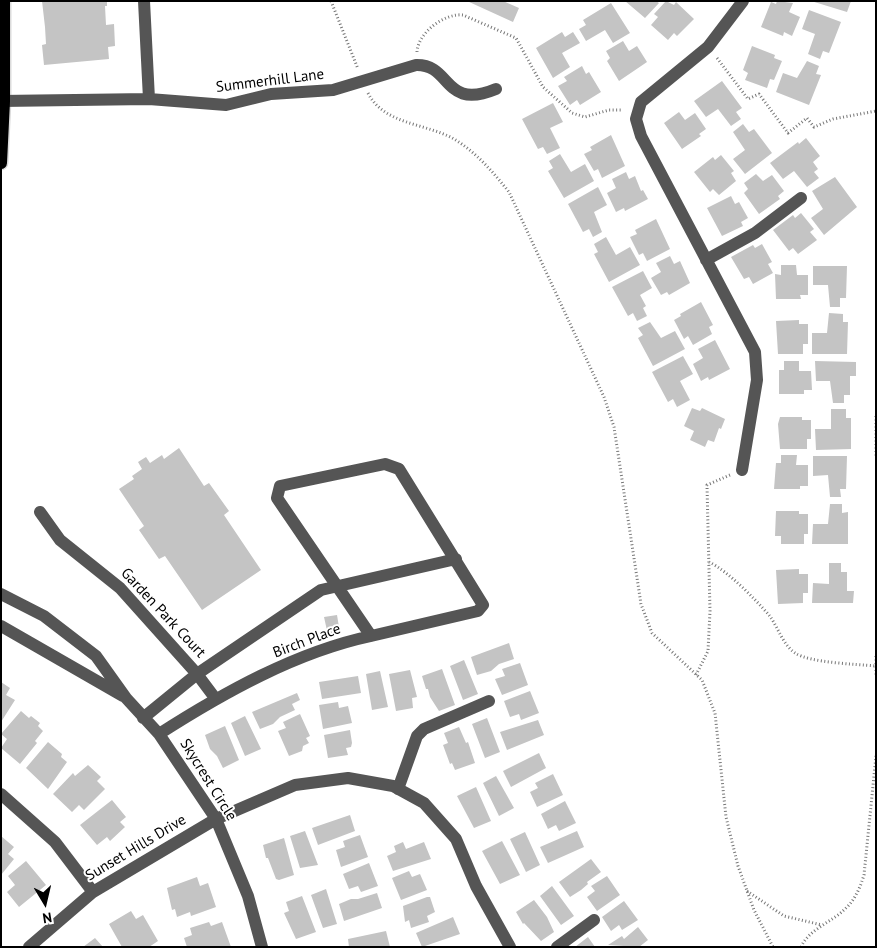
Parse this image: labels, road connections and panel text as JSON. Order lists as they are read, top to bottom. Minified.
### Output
{"streets":{"street":["Summerhill Lane","Garden Park Court","Birch Place","Skycrest Circle","Sunset Hills Drive"]},"crossings":[["Garden Park Court","Birch Place"],["Birch Place","Skycrest Circle"],["Skycrest Circle","Sunset Hills Drive"]],"north":"bottom"}
